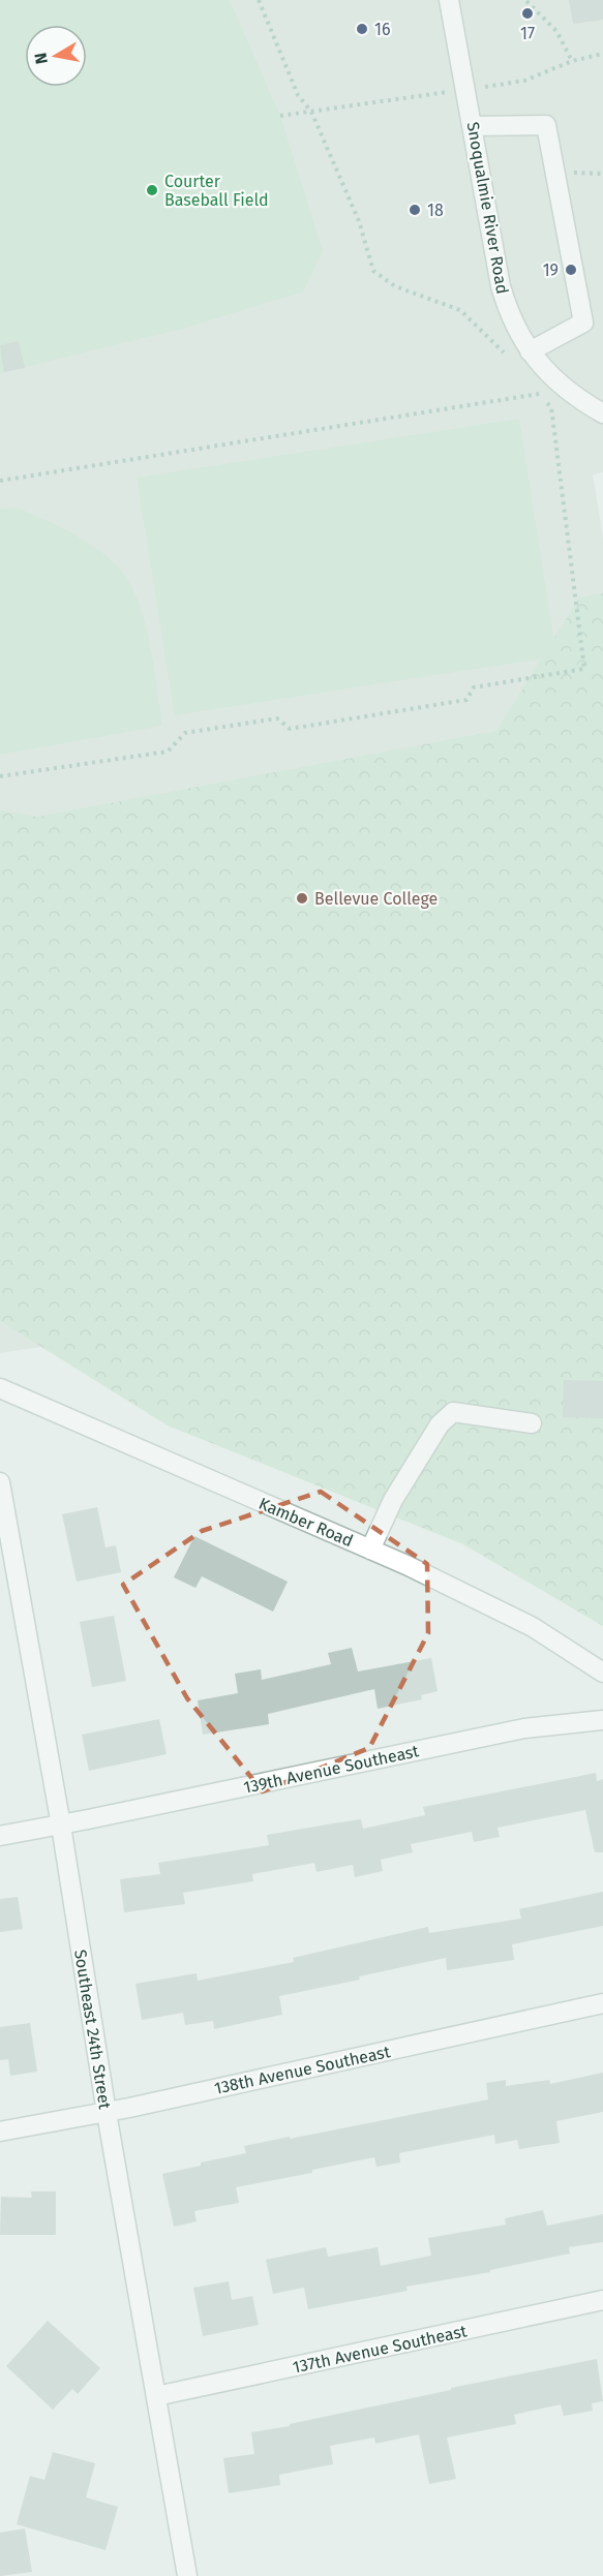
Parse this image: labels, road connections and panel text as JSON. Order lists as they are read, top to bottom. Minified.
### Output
{"streets":{"street":["Snoqualmie River Road","Kamber Road","139th Avenue Southeast","Southeast 24th Street","138th Avenue Southeast","137th Avenue Southeast"]},"crossings":[["139th Avenue Southeast","Southeast 24th Street"],["Southeast 24th Street","138th Avenue Southeast"],["Southeast 24th Street","137th Avenue Southeast"]],"places":["17","16","Courter Baseball Field","18","19","Bellevue College"],"north":"left"}
